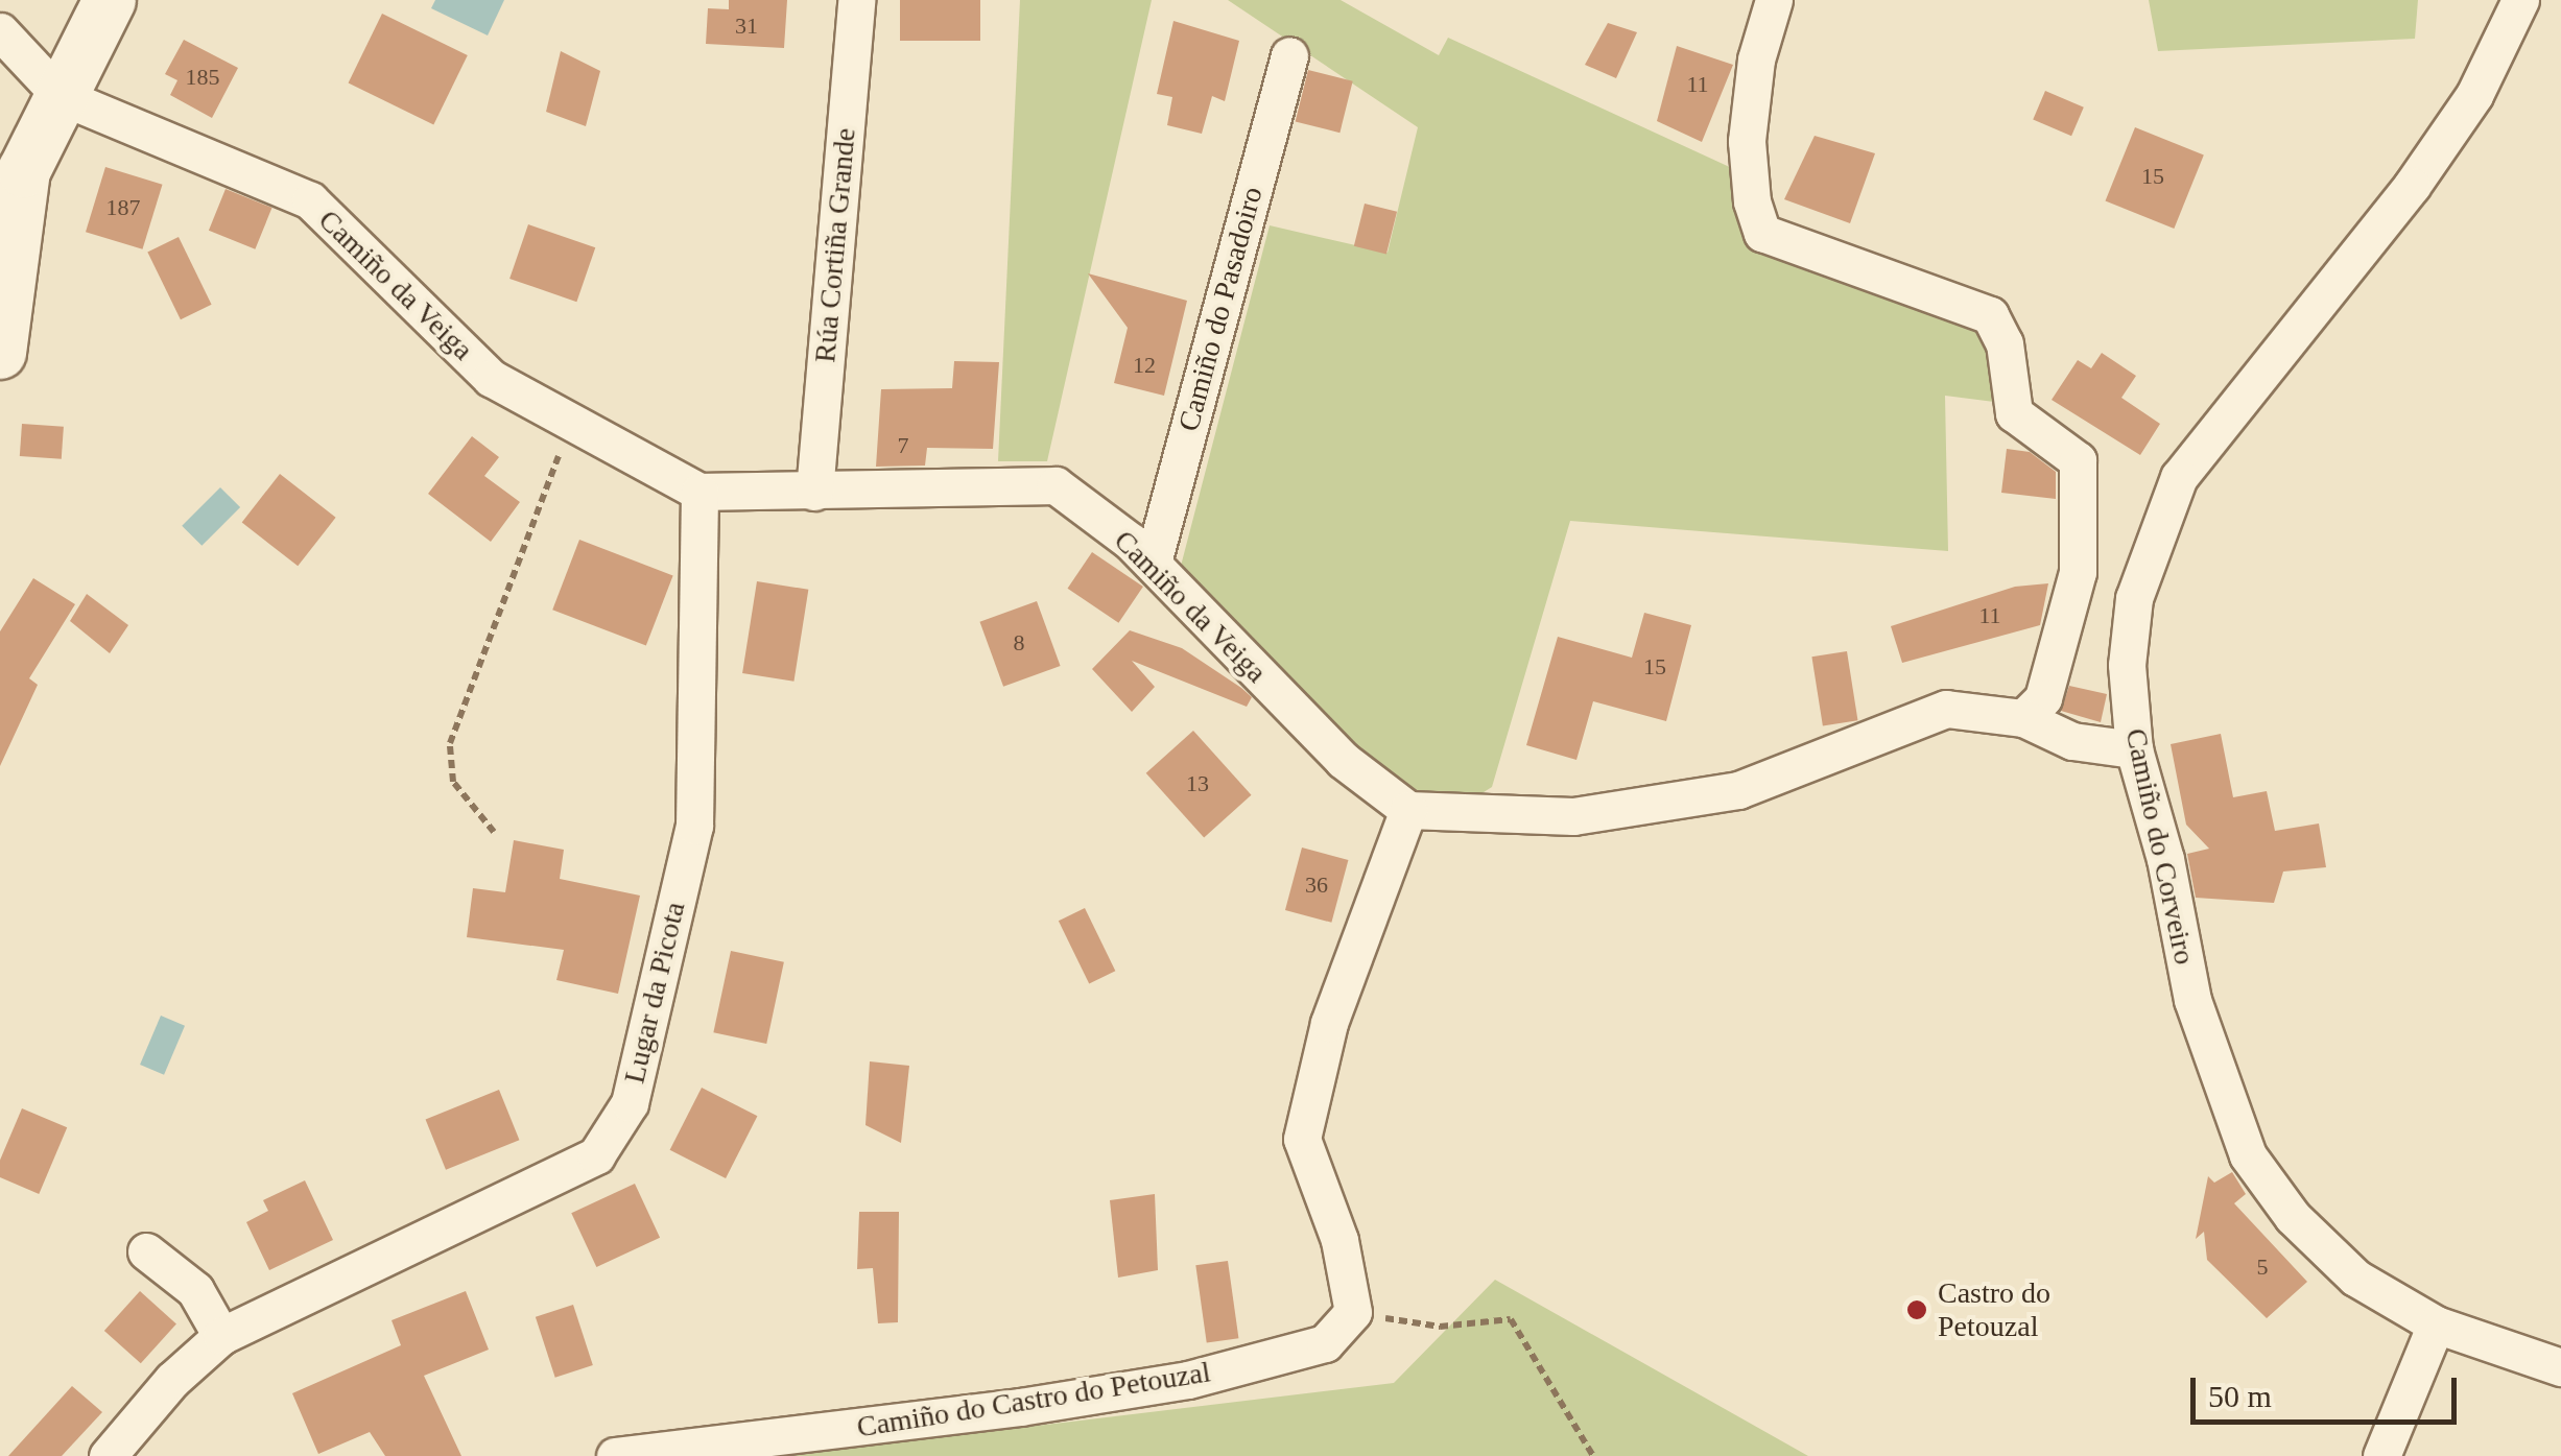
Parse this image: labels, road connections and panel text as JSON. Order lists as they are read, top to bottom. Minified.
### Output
{"streets":{"street":["Rúa Cortiña Grande","Camiño da Veiga","Camiño do Pasadoiro","Camiño do Corveiro","Lugar da Picota","Camiño do Castro do Petouzal"]},"crossings":[["Rúa Cortiña Grande","Camiño da Veiga"],["Camiño da Veiga","Camiño do Pasadoiro"],["Camiño da Veiga","Lugar da Picota"]],"places":["Castro do Petouzal"],"house_numbers":["31","185","11","15","187","12","7","11","8","15","13","36","5"],"scale_bar":"50 m"}
